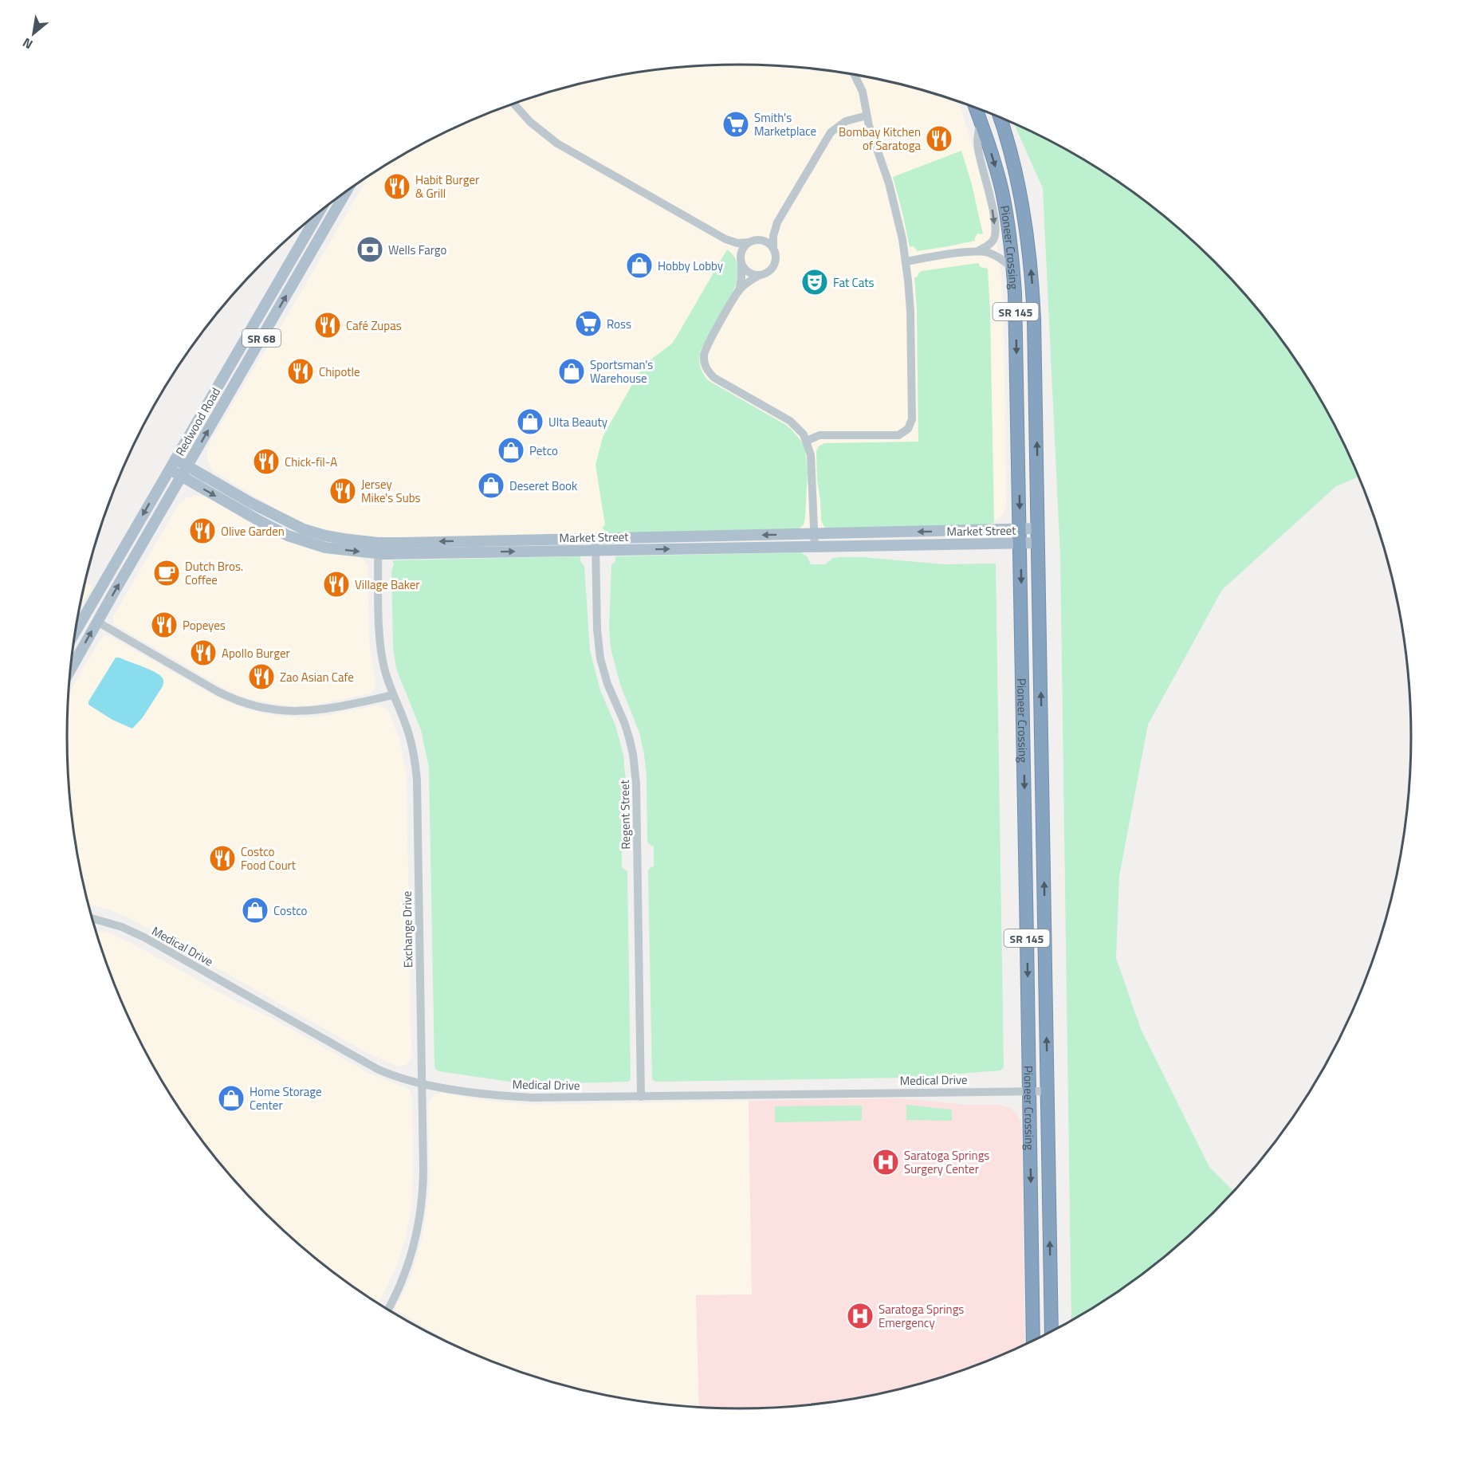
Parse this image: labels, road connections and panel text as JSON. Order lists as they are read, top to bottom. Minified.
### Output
{"streets":{"highway":["Pioneer Crossing","SR 145"],"main road":["SR 68","Redwood Road","Market Street"],"street":["Regent Street","Exchange Drive","Medical Drive"]},"crossings":[["Pioneer Crossing","Market Street"],["Pioneer Crossing","Medical Drive"],["Redwood Road","Market Street"],["Market Street","Regent Street"],["Market Street","Exchange Drive"],["Regent Street","Medical Drive"],["Exchange Drive","Medical Drive"]],"places":{"supermarket":["Smith's Marketplace","Ross"],"restaurant":["Bombay Kitchen of Saratoga","Habit Burger & Grill","Café Zupas","Chipotle","Chick-fil-A","Jersey Mike's Subs","Olive Garden","Village Baker","Popeyes","Apollo Burger","Zao Asian Cafe","Costco Food Court"],"bank":["Wells Fargo"],"shop":["Hobby Lobby","Sportsman's Warehouse","Ulta Beauty","Petco","Deseret Book","Costco","Home Storage Center"],"theatre":["Fat Cats"],"cafe":["Dutch Bros. Coffee"],"hospital":["Saratoga Springs Surgery Center","Saratoga Springs Emergency"]},"north":"bottom left"}
